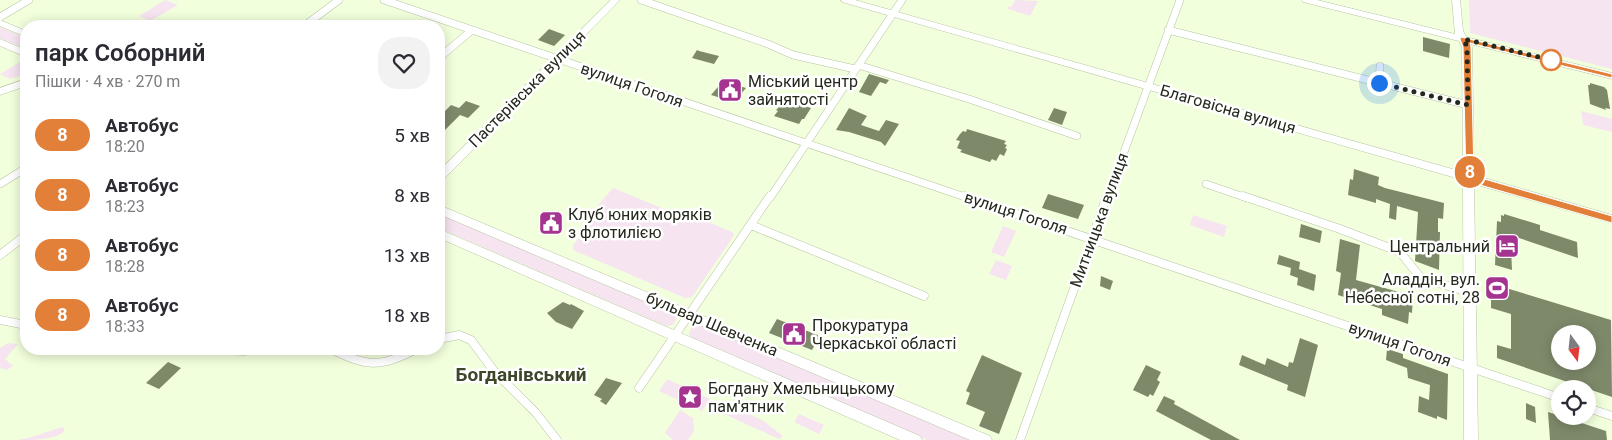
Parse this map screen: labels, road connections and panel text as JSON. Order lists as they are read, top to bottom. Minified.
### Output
{"streets":{"main road":["Пастерівська вулиця","Благовісна вулиця","бульвар Шевченка"],"street":["вулиця Гоголя","Митницька вулиця"]},"crossings":[["вулиця Гоголя","Пастерівська вулиця"],["вулиця Гоголя","Митницька вулиця"],["Благовісна вулиця","Митницька вулиця"]],"districts":["Богданівський"],"places":{"public building":["Міський центр зайнятості","Клуб юних моряків з флотилією","Прокуратура Черкаської області"],"hotel":["Центральний"],"sports":["Аладдін, вул. Небесної сотні, 28"],"place":["Богдану Хмельницькому пам'ятник"]},"lines":["bus line 8"],"north":"bottom","page":{"on_map":"8","heading":["парк Соборний","Пішки · 4 хв · 270 m"],"list":[{"mark":"8","name":"Автобус","note":"18:20","value":"5 хв"},{"mark":"8","name":"Автобус","note":"18:23","value":"8 хв"},{"mark":"8","name":"Автобус","note":"18:28","value":"13 хв"},{"mark":"8","name":"Автобус","note":"18:33","value":"18 хв"}]}}
